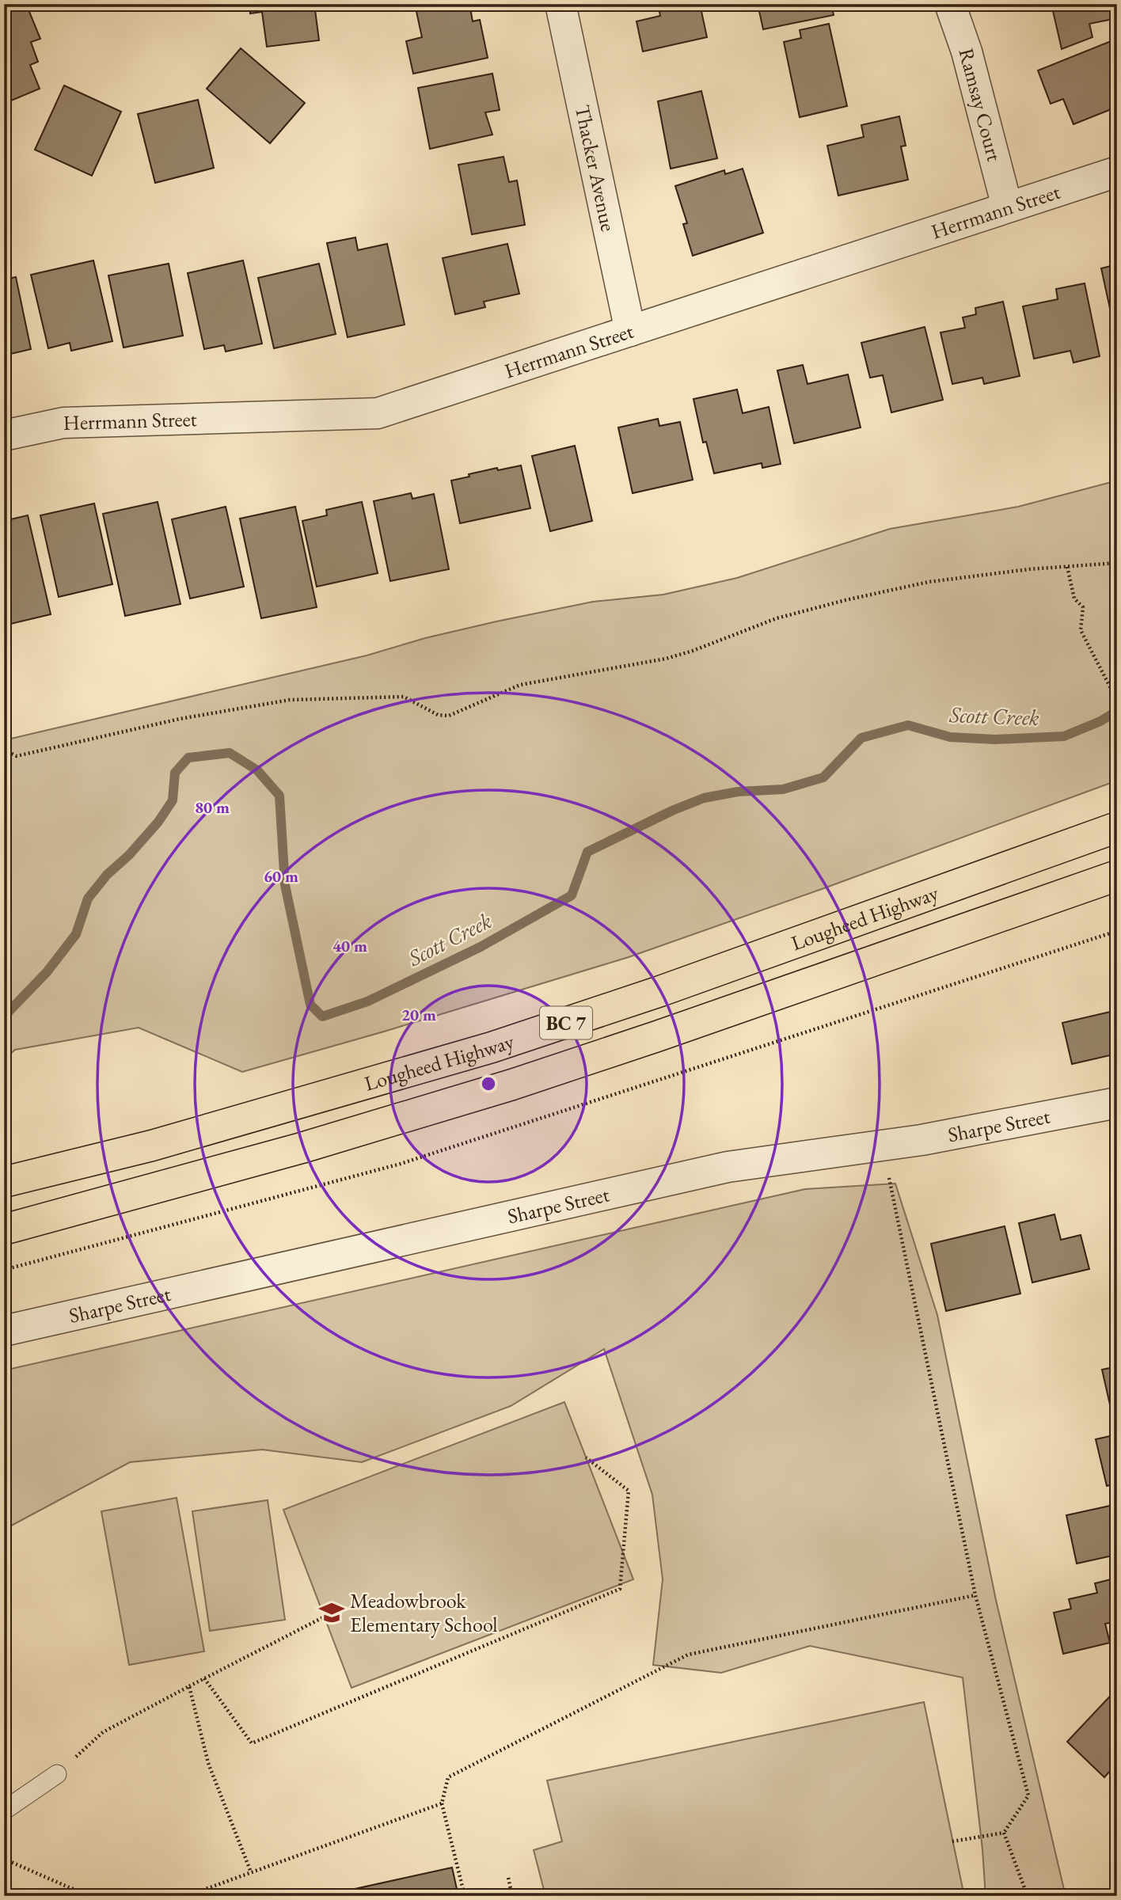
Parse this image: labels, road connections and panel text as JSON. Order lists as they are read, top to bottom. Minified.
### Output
{"streets":{"main road":["Lougheed Highway","BC 7"],"street":["Ramsay Court","Thacker Avenue","Herrmann Street","Sharpe Street"]},"crossings":[["Ramsay Court","Herrmann Street"],["Thacker Avenue","Herrmann Street"]],"water":["Scott Creek"],"places":{"school or university":["Meadowbrook Elementary School"]},"rings":["80 m","60 m","40 m","20 m"]}
